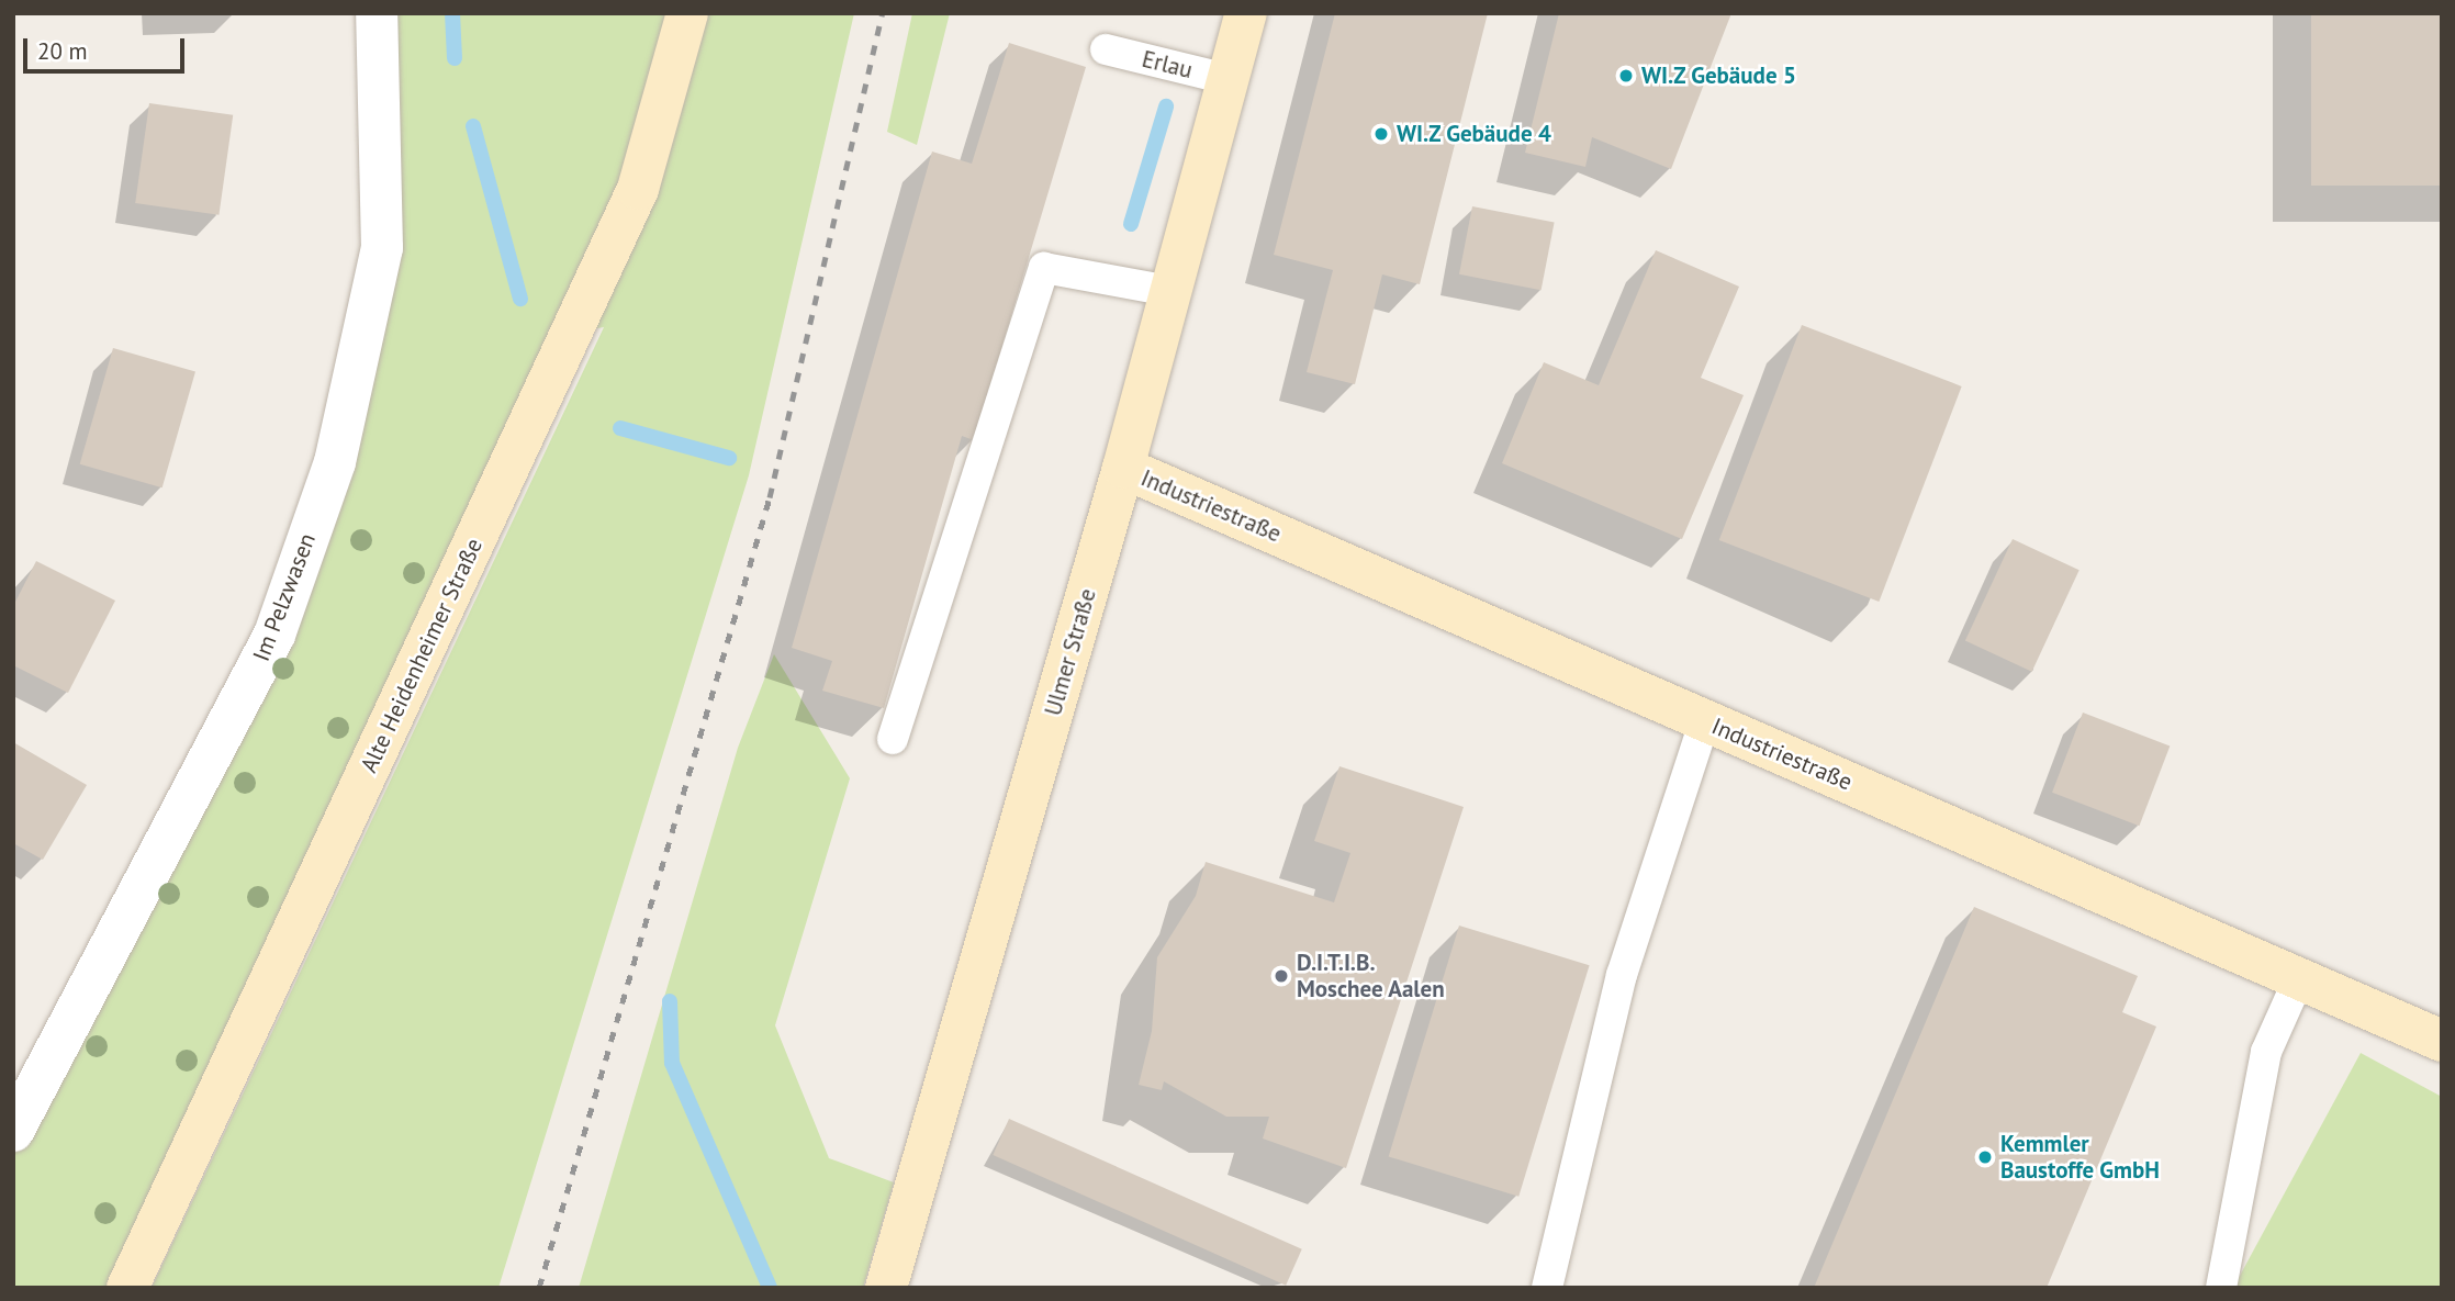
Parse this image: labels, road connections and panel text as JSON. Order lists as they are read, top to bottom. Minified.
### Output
{"streets":{"street":["Industriestraße","Im Pelzwasen","Ulmer Straße","Alte Heidenheimer Straße"],"lane":["Erlau"]},"crossings":[["Erlau","Ulmer Straße"],["Industriestraße","Ulmer Straße"]],"places":["WI.Z Gebäude 5","WI.Z Gebäude 4","D.I.T.I.B. Moschee Aalen","Kemmler Baustoffe GmbH"],"scale_bar":"20 m"}
